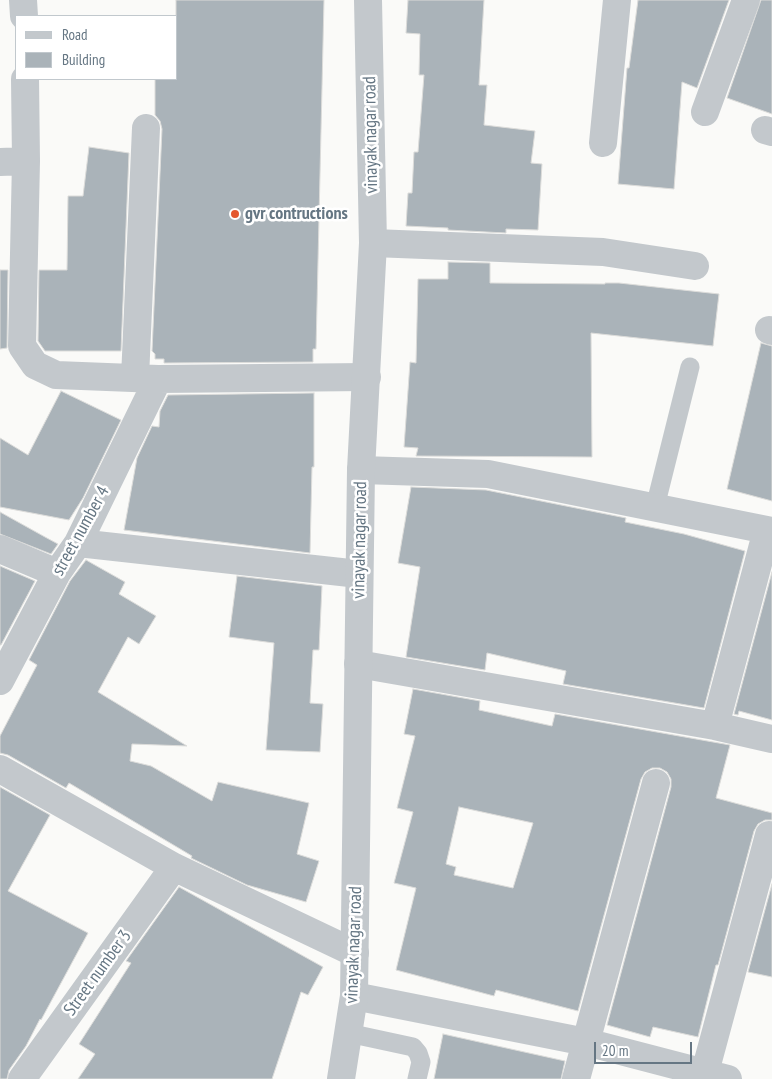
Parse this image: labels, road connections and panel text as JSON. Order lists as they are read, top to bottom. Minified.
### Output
{"streets":{"street":["vinayak nagar road","street number 4","Street number 3"]},"places":["gvr contructions"],"legend":["Road","Building"],"scale_bar":"20 m"}
